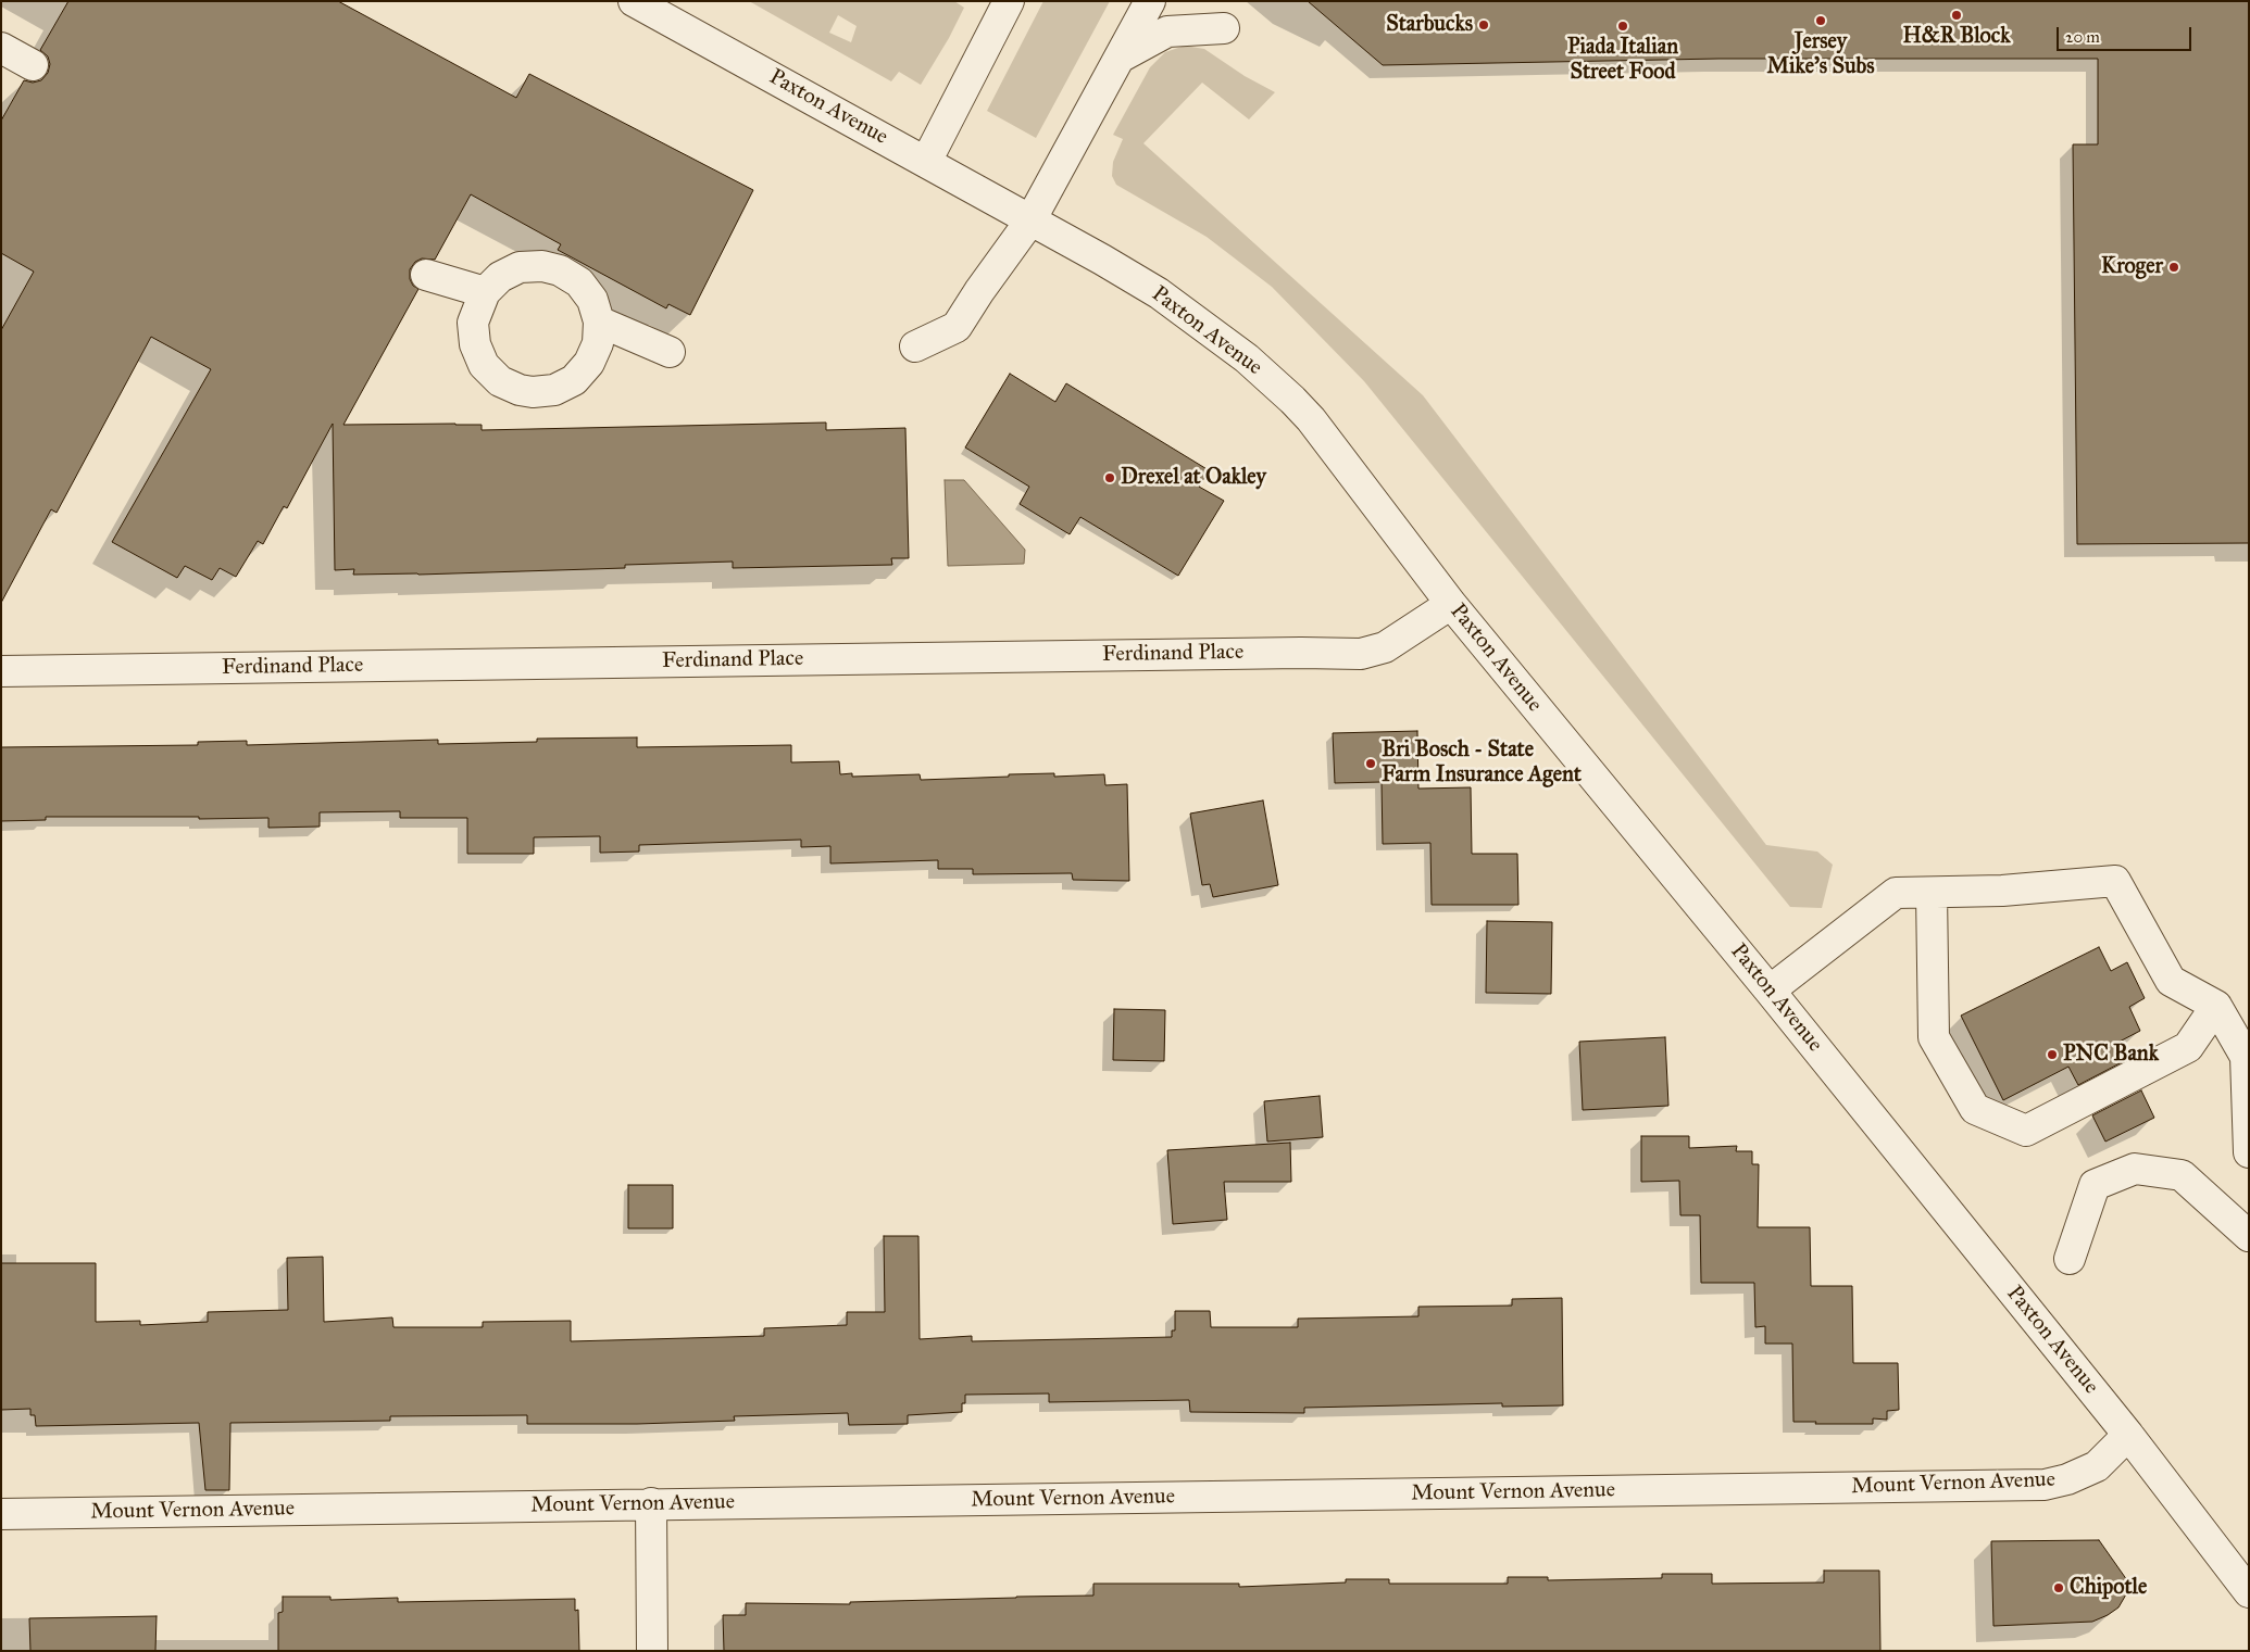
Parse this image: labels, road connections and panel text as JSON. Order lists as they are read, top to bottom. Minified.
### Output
{"streets":{"street":["Paxton Avenue","Ferdinand Place","Mount Vernon Avenue"]},"crossings":[["Paxton Avenue","Ferdinand Place"],["Paxton Avenue","Mount Vernon Avenue"]],"places":["H&R Block","Jersey Mike's Subs","Starbucks","Piada Italian Street Food","Kroger","Drexel at Oakley","Bri Bosch - State Farm Insurance Agent","PNC Bank","Chipotle"],"scale_bar":"20 m"}
